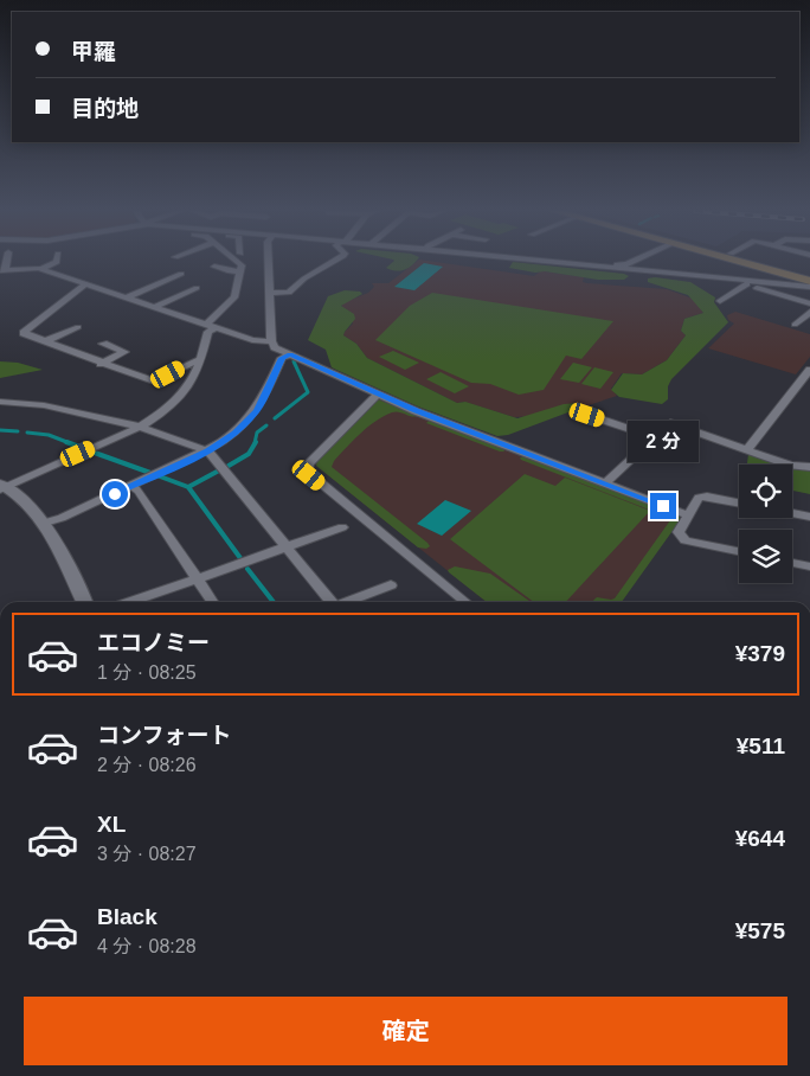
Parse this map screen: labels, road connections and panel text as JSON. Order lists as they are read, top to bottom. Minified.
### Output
{"page":{"banner":["甲羅","目的地"],"bubble":"2 分","list":[{"name":"エコノミー","note":"1 分 · 08:25","value":"¥379"},{"name":"コンフォート","note":"2 分 · 08:26","value":"¥511"},{"name":"XL","note":"3 分 · 08:27","value":"¥644"},{"name":"Black","note":"4 分 · 08:28","value":"¥575"}],"buttons":"確定"}}
